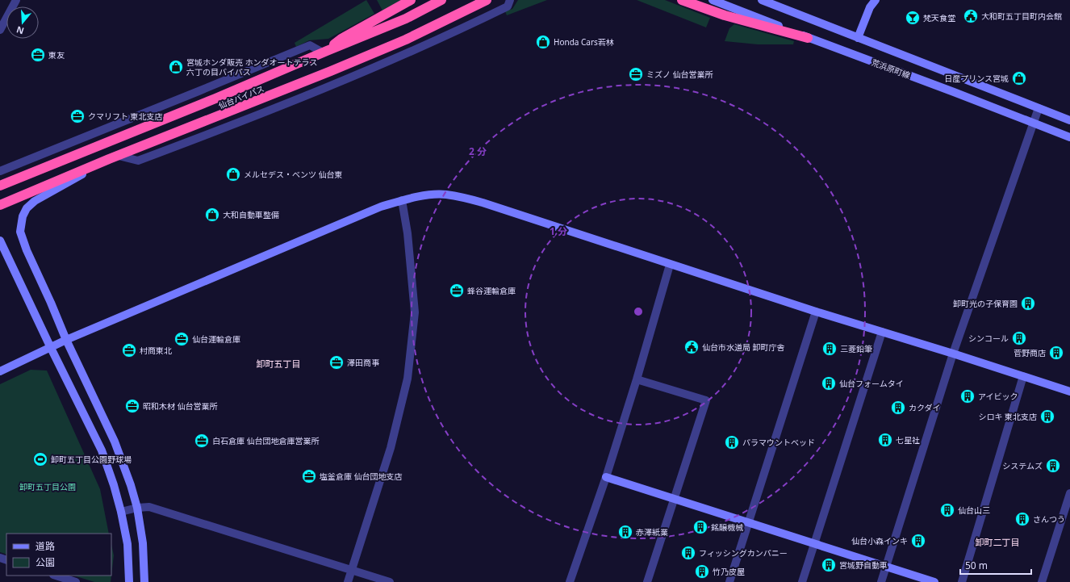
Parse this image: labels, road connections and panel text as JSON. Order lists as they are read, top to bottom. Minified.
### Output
{"streets":{"highway":["仙台バイパス"],"street":["荒浜原町線"]},"districts":["卸町五丁目","卸町二丁目"],"parks":["卸町五丁目公園"],"places":{"public building":["大和町五丁目町内会館","仙台市水道局 卸町庁舎"],"bar":["梵天食堂"],"shop":["Honda Cars若林","宮城ホンダ販売 ホンダオートテラス 六丁の目バイパス","日産プリンス宮城","メルセデス・ベンツ 仙台東","大和自動車整備"],"office":["東友","ミズノ 仙台営業所","クマリフト 東北支店","蜂谷運輸倉庫","仙台運輸倉庫","村商東北","澤田商事","昭和木材 仙台営業所","白石倉庫 仙台団地倉庫営業所","塩釜倉庫 仙台団地支店"],"building":["卸町光の子保育園","シンコール","三菱鉛筆","菅野商店","仙台フォームタイ","アイビック","カクダイ","シロキ 東北支店","七星社","パラマウントベッド","システムズ","仙台山三","さんつう","銘醸機械","赤澤紙業","仙台小森インキ","フィッシングカンパニー","宮城野自動車","竹乃皮屋"],"sports":["卸町五丁目公園野球場"]},"legend":["道路","公園"],"scale_bar":"50 m","north":"bottom","rings":["2 分","1 分"]}
